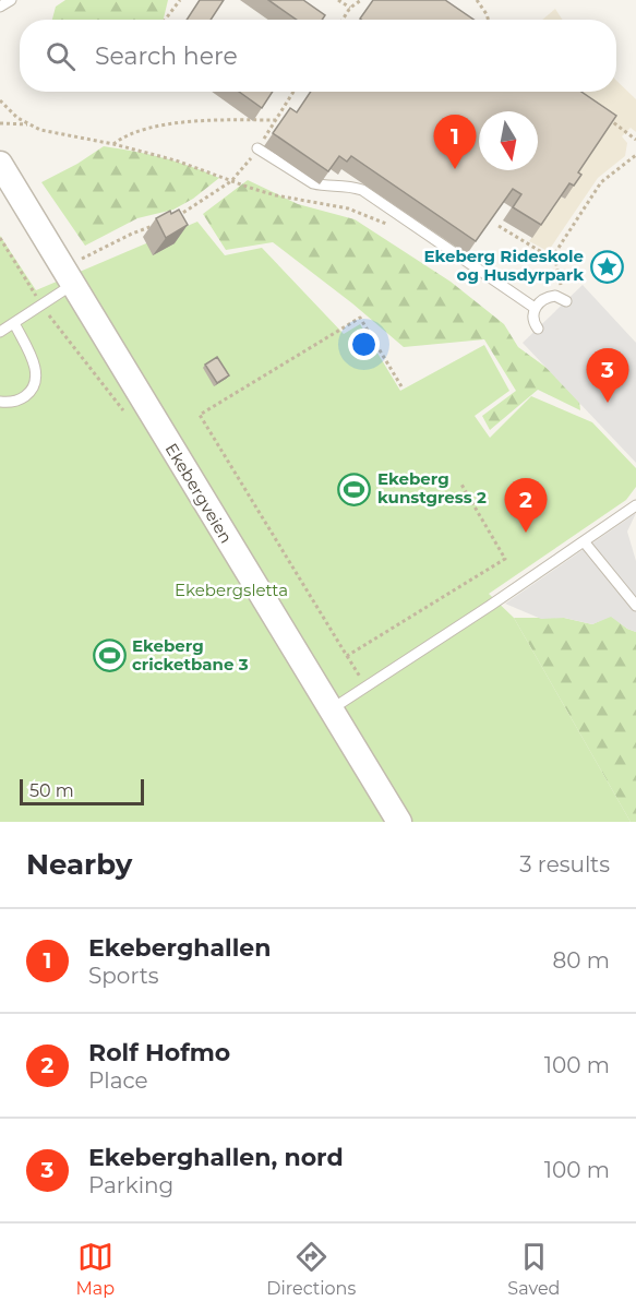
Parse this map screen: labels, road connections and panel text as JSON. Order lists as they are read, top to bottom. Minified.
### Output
{"streets":{"street":["Ekebergveien"]},"parks":["Ekebergsletta"],"places":{"place":["Ekeberg Rideskole og Husdyrpark"],"sports":["Ekeberg kunstgress 2","Ekeberg cricketbane 3"]},"scale_bar":"50 m","north":"bottom","page":{"search":"Search here","pins":["1","3","2"],"scale":"50 m","heading":["Nearby","3 results"],"list":[{"mark":"1","name":"Ekeberghallen","note":"Sports","value":"80 m"},{"mark":"2","name":"Rolf Hofmo","note":"Place","value":"100 m"},{"mark":"3","name":"Ekeberghallen, nord","note":"Parking","value":"100 m"}],"nav":["Map","Directions","Saved"]}}
